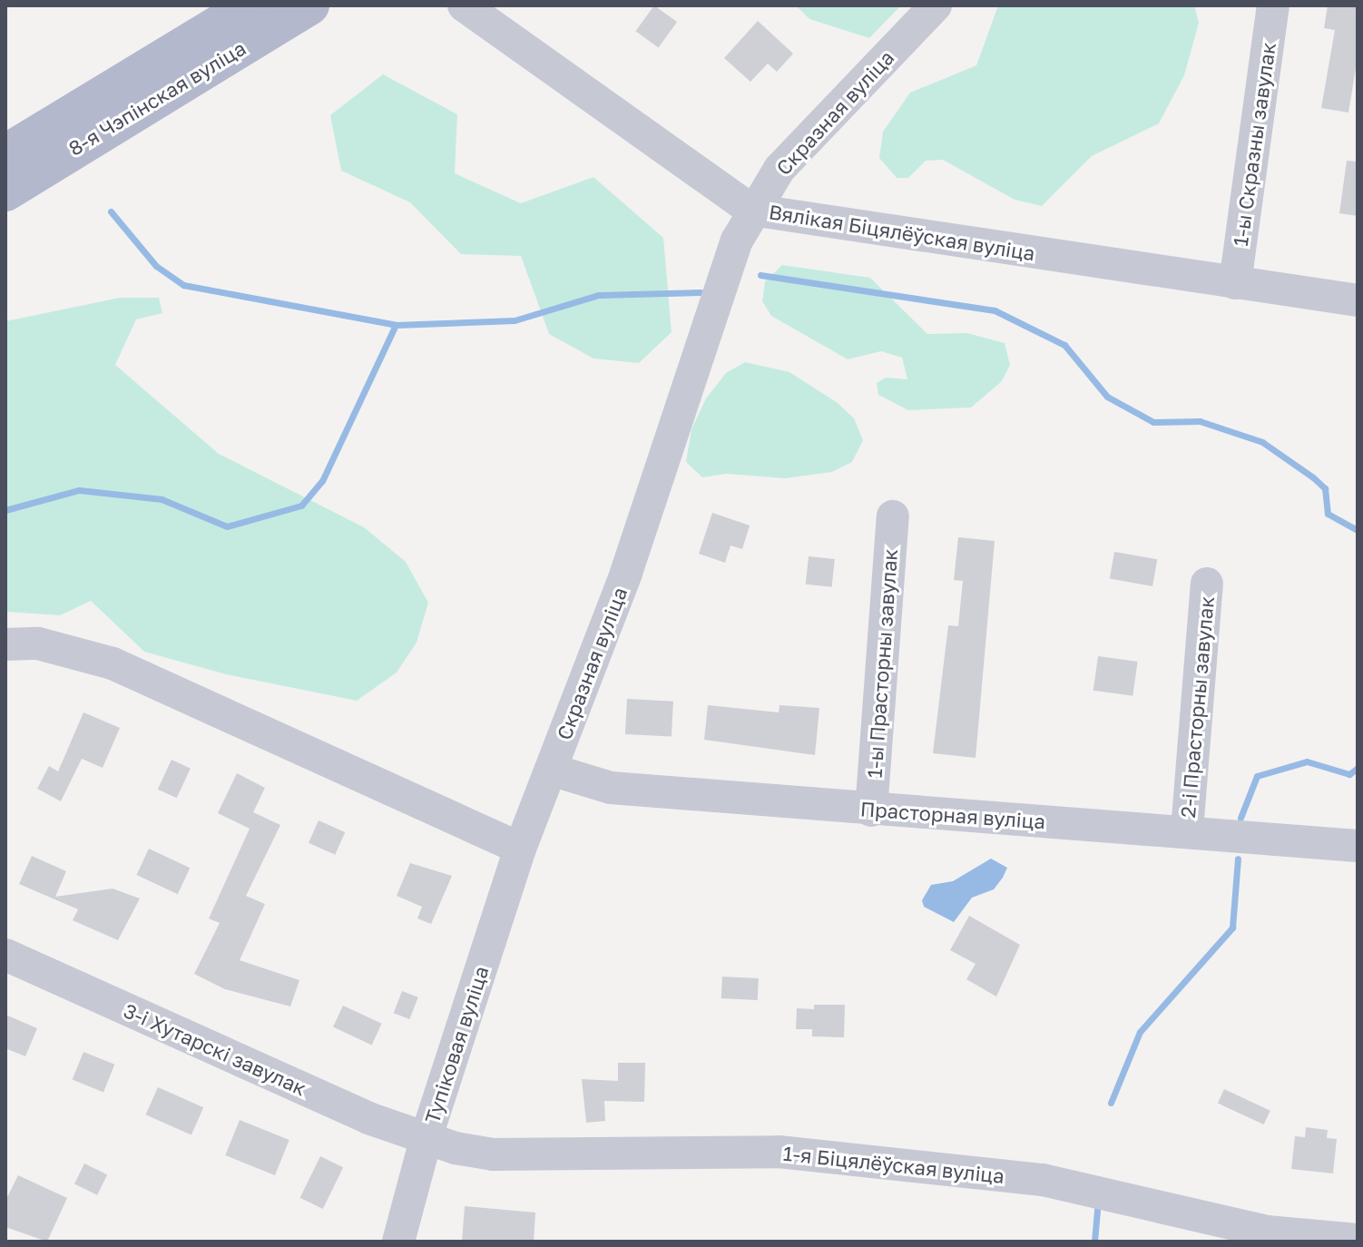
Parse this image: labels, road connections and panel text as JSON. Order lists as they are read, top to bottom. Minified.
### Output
{"streets":{"main road":["8-я Чэпінская вуліца"],"street":["Скразная вуліца","1-ы Скразны завулак","Вялікая Біцялёўская вуліца","1-ы Прасторны завулак","2-і Прасторны завулак","Прасторная вуліца","Тупіковая вуліца","3-і Хутарскі завулак","1-я Біцялёўская вуліца"]},"crossings":[["Скразная вуліца","Вялікая Біцялёўская вуліца"],["Скразная вуліца","Прасторная вуліца"],["Скразная вуліца","Тупіковая вуліца"],["1-ы Скразны завулак","Вялікая Біцялёўская вуліца"],["1-ы Прасторны завулак","Прасторная вуліца"],["2-і Прасторны завулак","Прасторная вуліца"],["Тупіковая вуліца","3-і Хутарскі завулак"],["Тупіковая вуліца","1-я Біцялёўская вуліца"],["3-і Хутарскі завулак","1-я Біцялёўская вуліца"]]}
